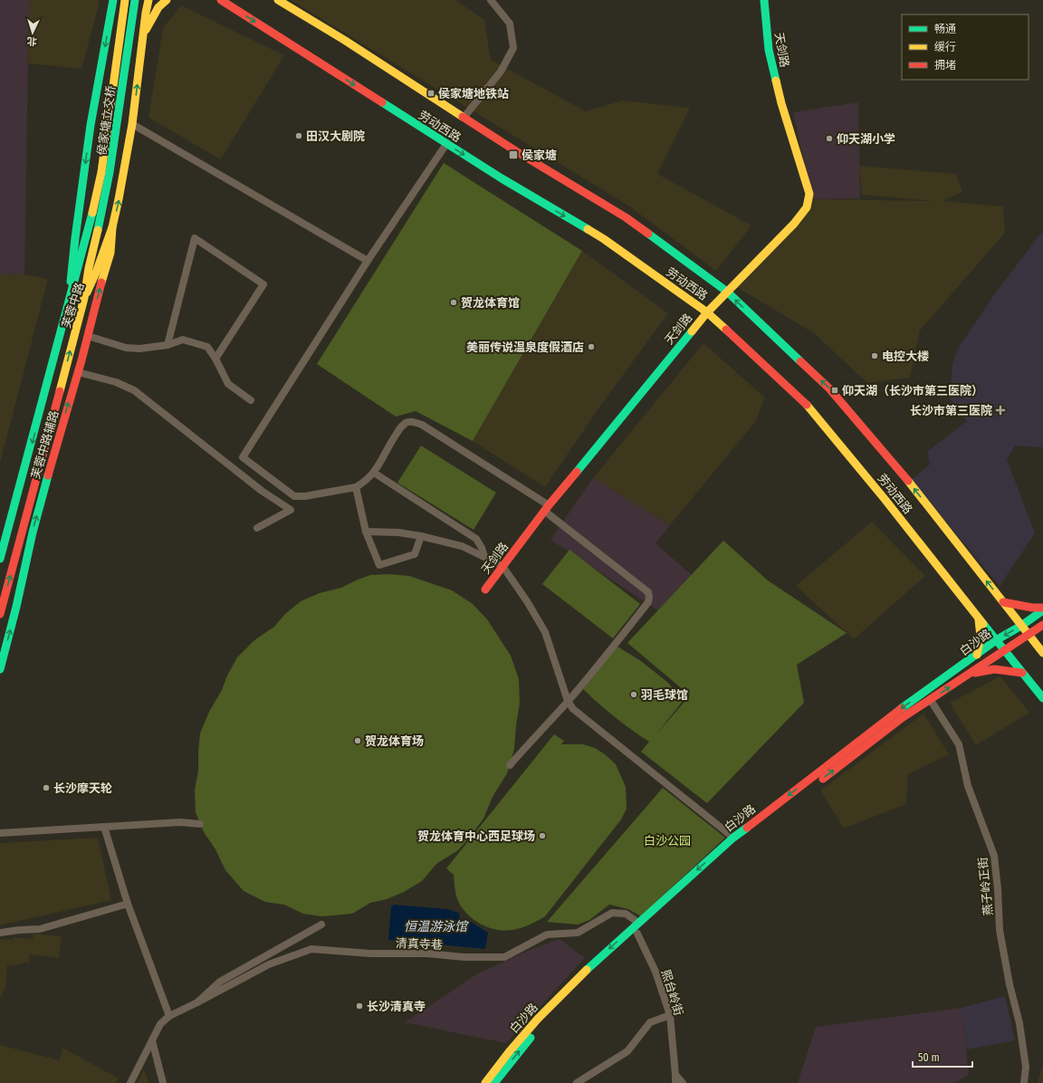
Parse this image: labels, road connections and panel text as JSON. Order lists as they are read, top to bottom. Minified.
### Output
{"streets":{"main road":["天剑路","侯家塘立交桥","劳动西路","芙蓉中路","芙蓉中路辅路","白沙路"],"street":["燕子岭正街","清真寺巷","熙台岭街"]},"crossings":[["天剑路","劳动西路"],["侯家塘立交桥","芙蓉中路"],["劳动西路","白沙路"],["芙蓉中路","芙蓉中路辅路"],["白沙路","燕子岭正街"],["白沙路","清真寺巷"],["白沙路","熙台岭街"]],"one_way":["芙蓉中路辅路"],"water":["恒温游泳馆"],"parks":["白沙公园"],"places":{"transit":["侯家塘地铁站","侯家塘","仰天湖（长沙市第三医院）"],"other":["田汉大剧院","仰天湖小学","贺龙体育馆","美丽传说温泉度假酒店","电控大楼","羽毛球馆","贺龙体育场","长沙摩天轮","贺龙体育中心西足球场","长沙清真寺"],"health":["长沙市第三医院"]},"legend":["畅通","缓行","拥堵"],"scale_bar":"50 m","north":"bottom"}
